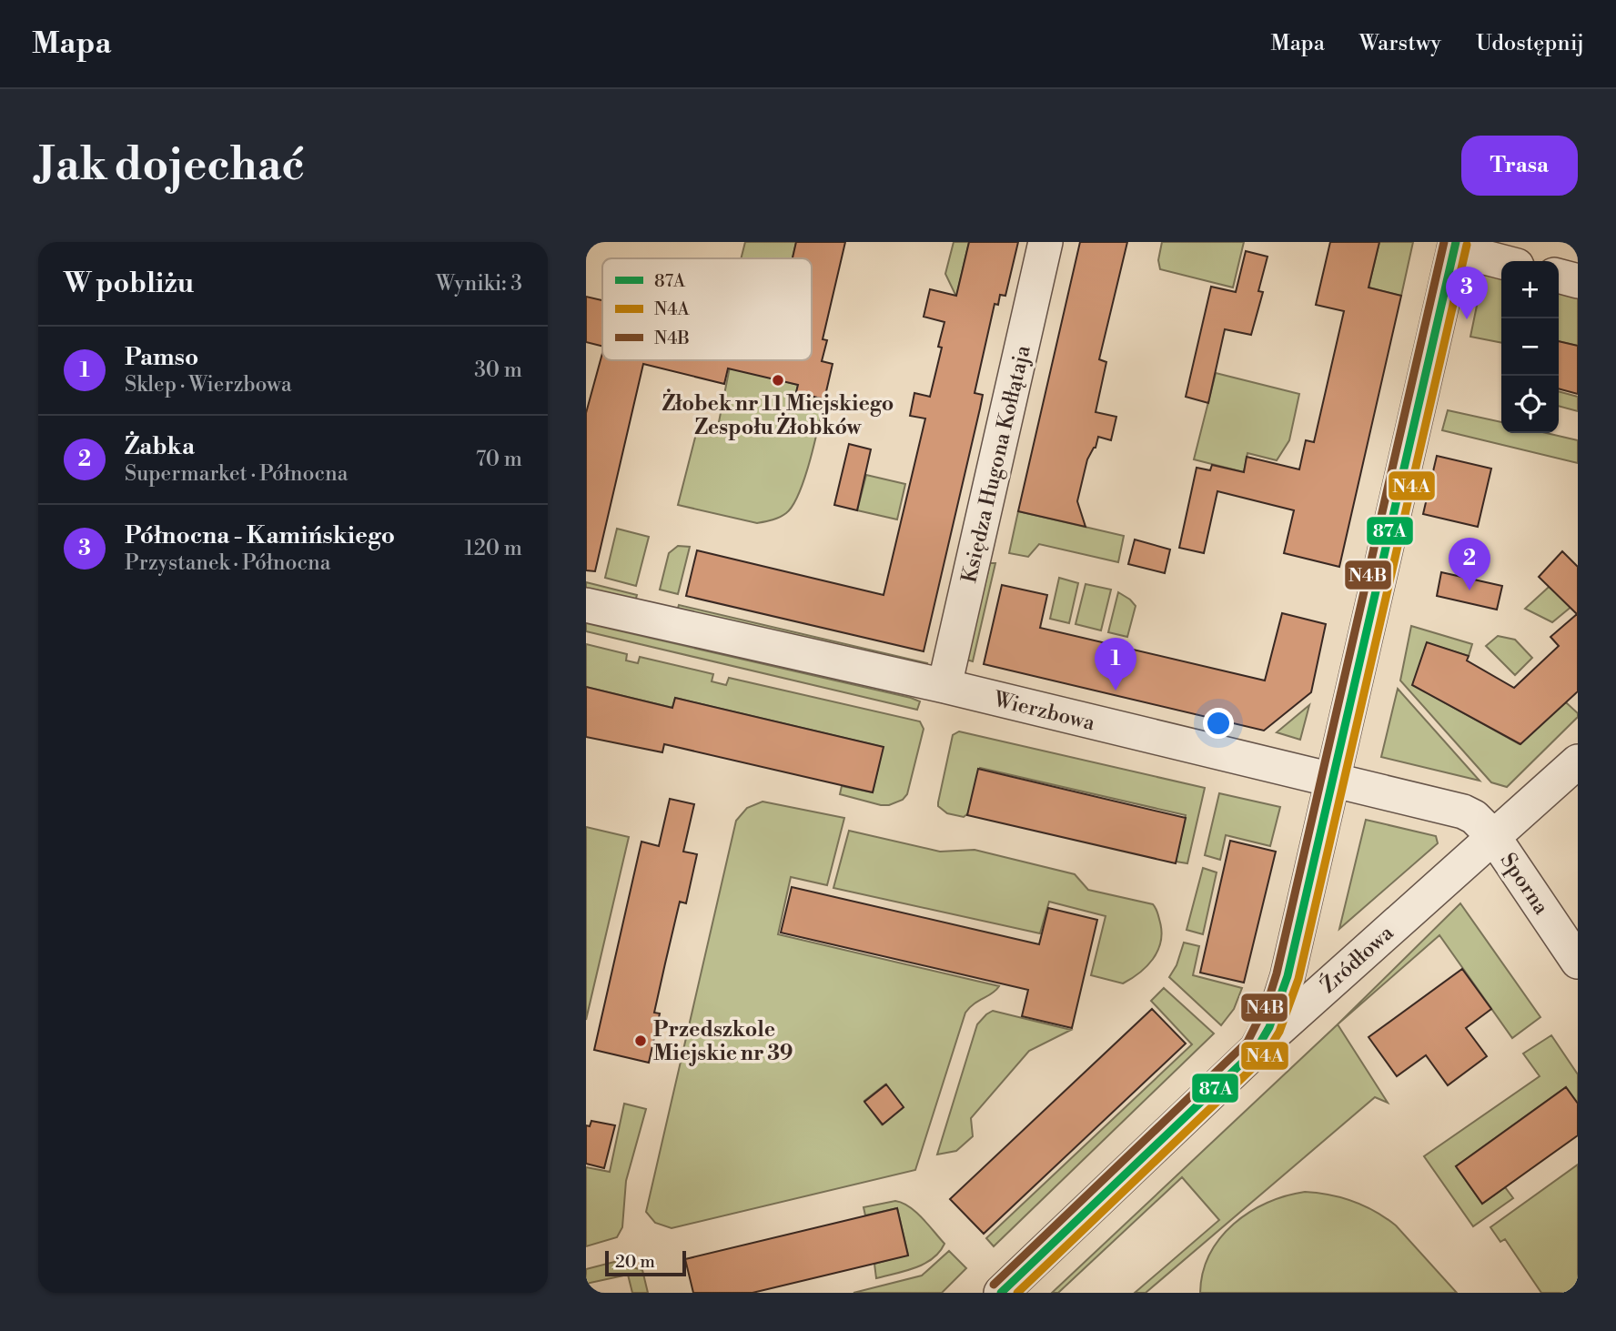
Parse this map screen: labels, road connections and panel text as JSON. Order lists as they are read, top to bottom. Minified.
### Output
{"streets":{"street":["Księdza Hugona Kołłątaja","Wierzbowa","Sporna","Źródłowa"]},"crossings":[["Księdza Hugona Kołłątaja","Wierzbowa"],["Wierzbowa","Sporna"],["Wierzbowa","Źródłowa"],["Sporna","Źródłowa"]],"places":["Żłobek nr 11 Miejskiego Zespołu Żłobków","Przedszkole Miejskie nr 39"],"lines":["transit line 87A","transit line N4B","transit line N4A"],"legend":["87A","N4A","N4B"],"scale_bar":"20 m","page":{"header":"Mapa","nav":["Mapa","Warstwy","Udostępnij"],"buttons":"Trasa","title":"Jak dojechać","heading":["W pobliżu","Wyniki: 3"],"map_buttons":["+","−"],"pins":["3","2","1"],"list":[{"mark":"1","name":"Pamso","note":"Sklep · Wierzbowa","value":"30 m"},{"mark":"2","name":"Żabka","note":"Supermarket · Północna","value":"70 m"},{"mark":"3","name":"Północna - Kamińskiego","note":"Przystanek · Północna","value":"120 m"}],"scale":"20 m"}}
